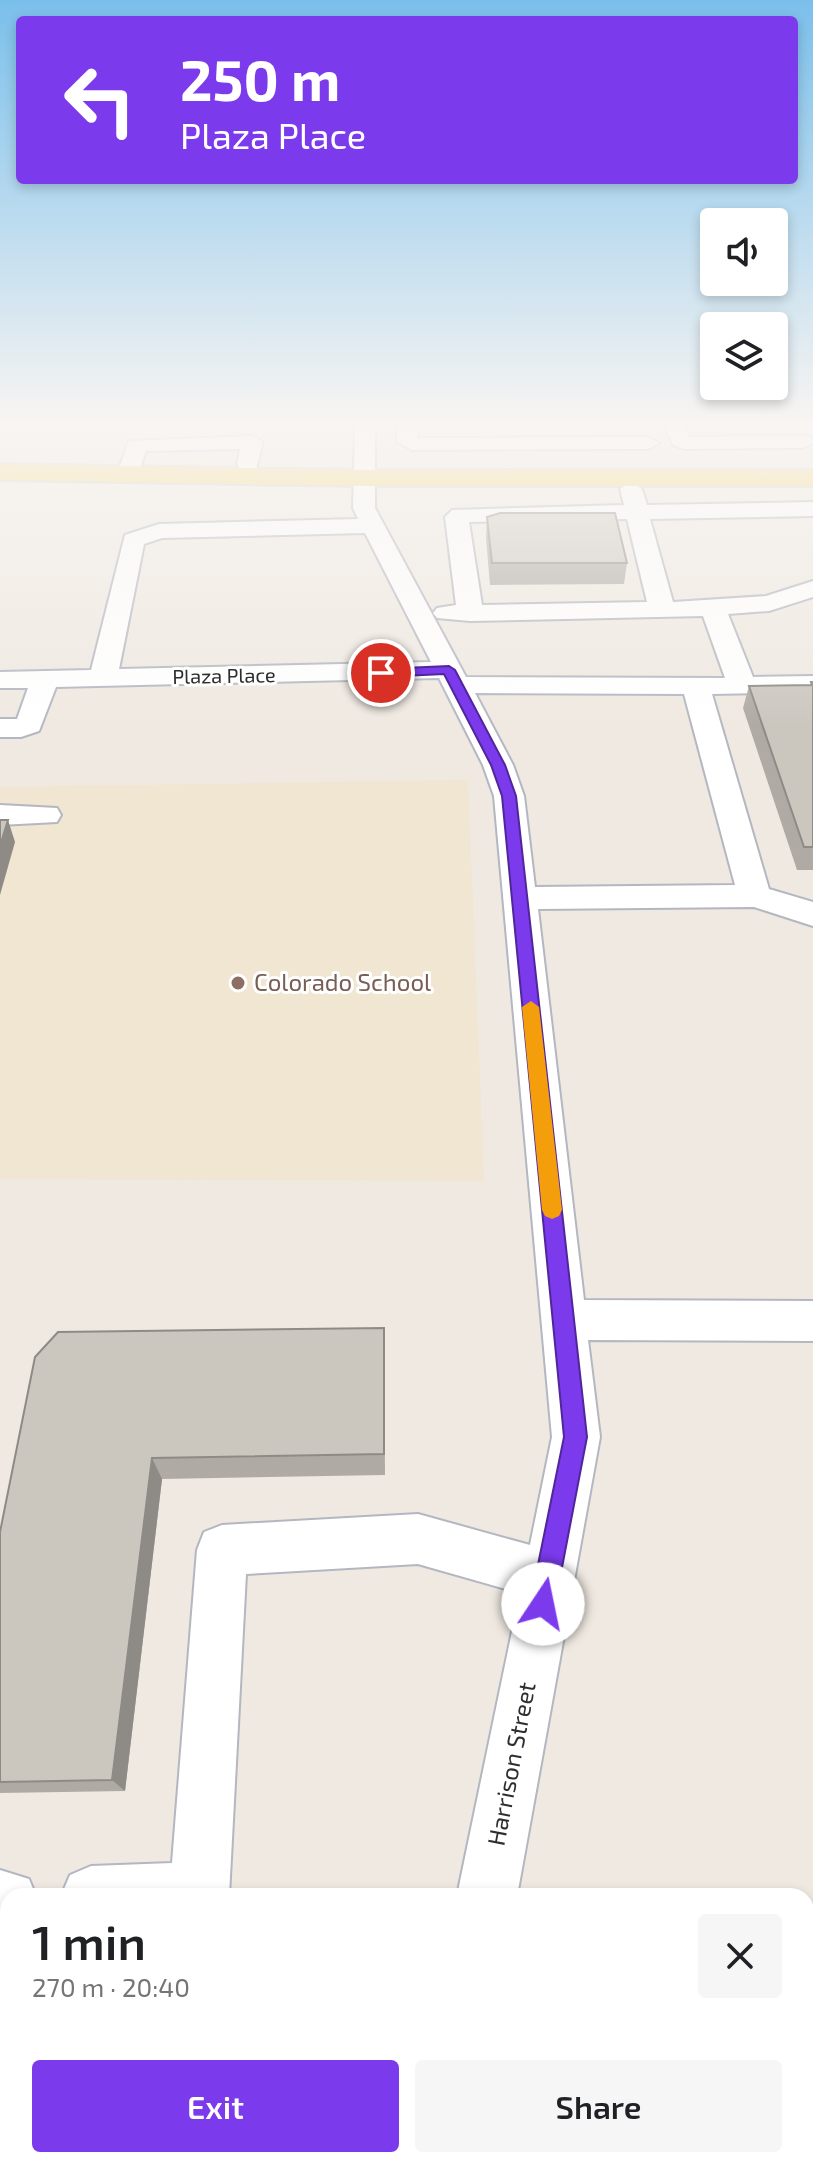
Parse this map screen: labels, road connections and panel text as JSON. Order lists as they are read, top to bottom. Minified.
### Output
{"streets":{"street":["Plaza Place","Harrison Street"]},"crossings":[["Plaza Place","Harrison Street"]],"places":["Colorado School"],"page":{"turn":["250 m","Plaza Place"],"heading":["1 min","270 m · 20:40"],"buttons":["Exit","Share"]}}
